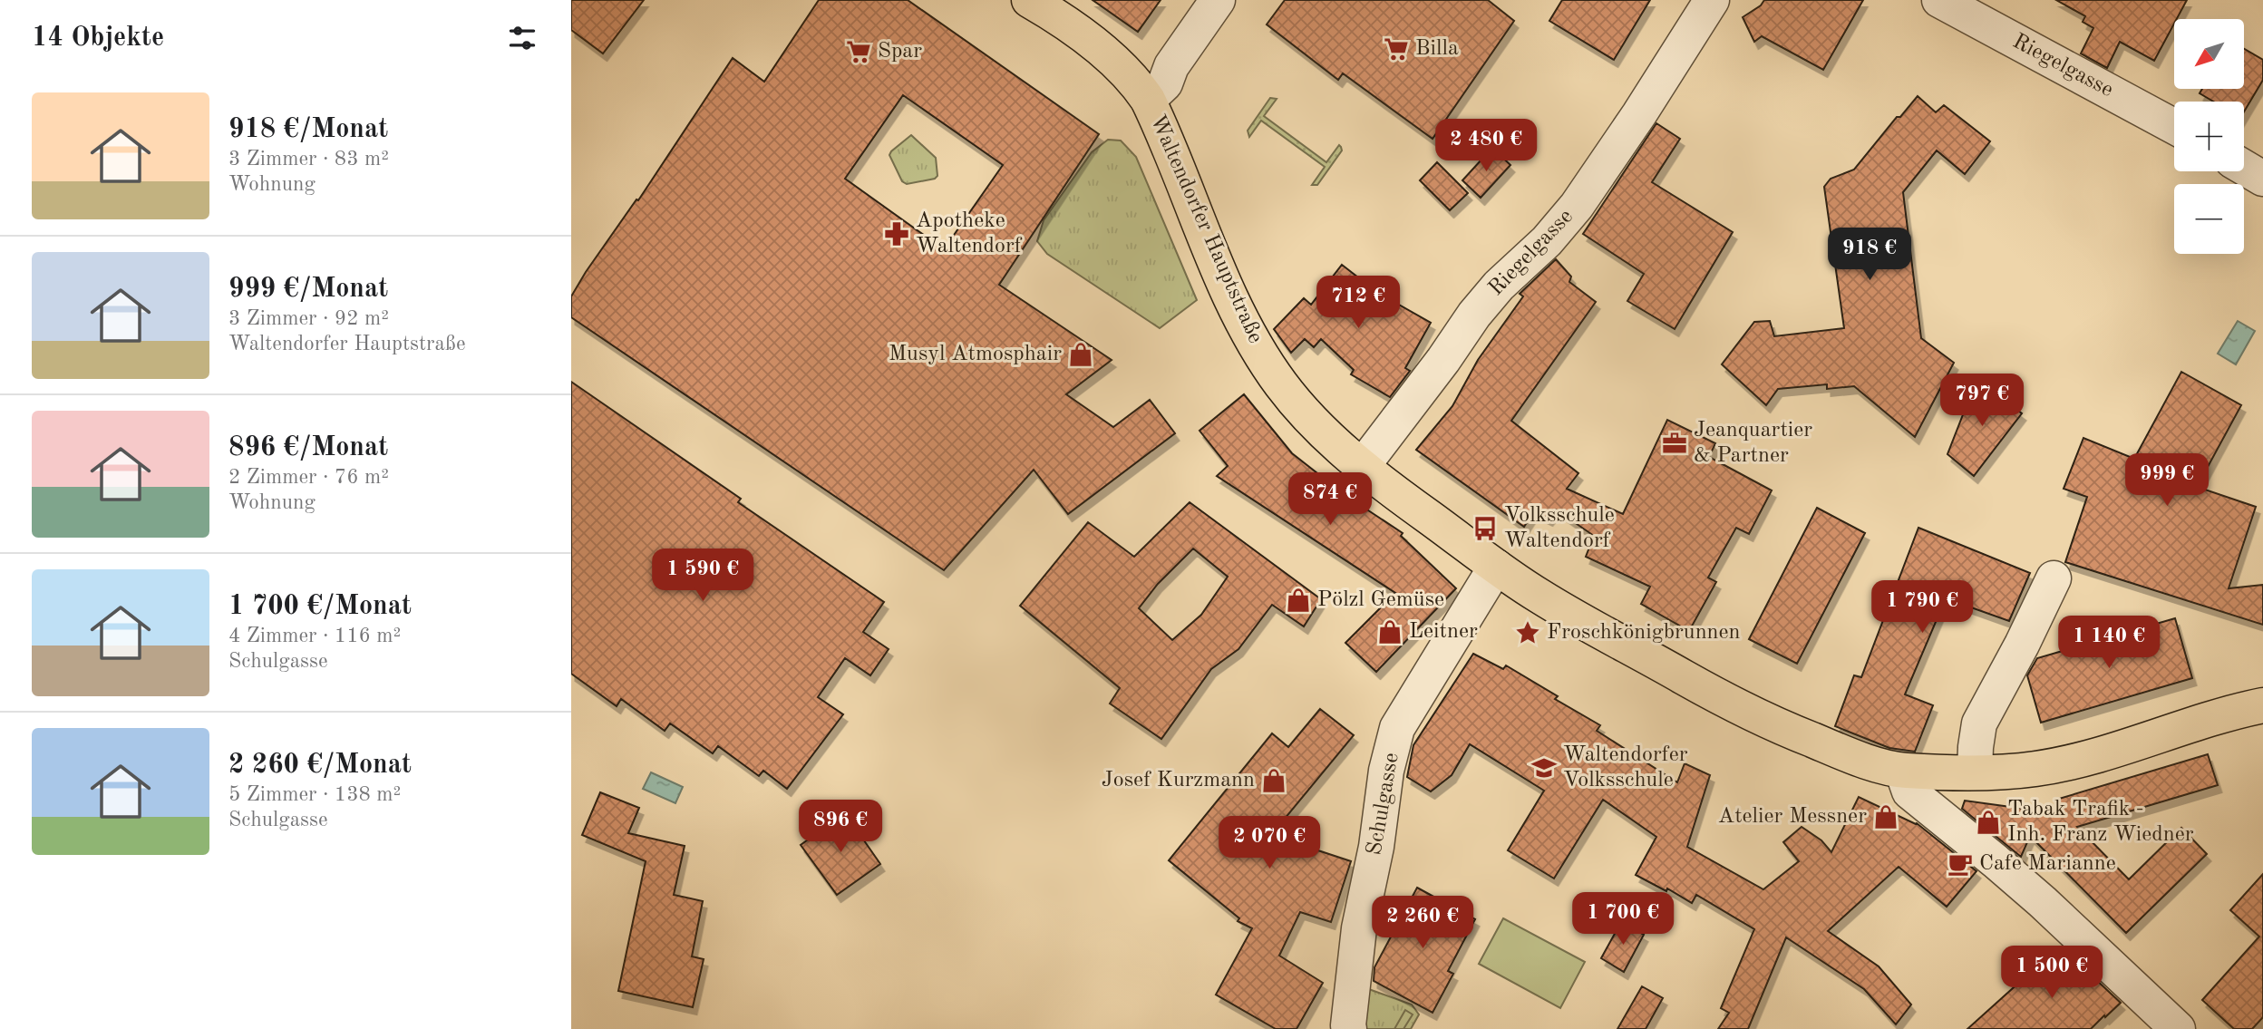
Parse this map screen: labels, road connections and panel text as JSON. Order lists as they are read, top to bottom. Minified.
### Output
{"streets":{"main road":["Waltendorfer Hauptstraße"],"street":["Riegelgasse","Schulgasse"]},"crossings":[["Riegelgasse","Waltendorfer Hauptstraße"],["Waltendorfer Hauptstraße","Schulgasse"]],"places":{"supermarket":["Billa","Spar"],"pharmacy":["Apotheke Waltendorf"],"shop":["Musyl Atmosphair","Pölzl Gemüse","Leitner","Josef Kurzmann","Atelier Messner","Tabak Trafik - Inh. Franz Wiedner"],"office":["Jeanquartier & Partner"],"bus stop":["Volksschule Waltendorf"],"place":["Froschkönigbrunnen"],"school or university":["Waltendorfer Volksschule"],"cafe":["Cafe Marianne"]},"north":"bottom left","page":{"heading":"14 Objekte","map_buttons":["+","−"],"list":[{"name":"918 €/Monat","note":"3 Zimmer · 83 m² · Wohnung"},{"name":"999 €/Monat","note":"3 Zimmer · 92 m² · Waltendorfer Hauptstraße"},{"name":"896 €/Monat","note":"2 Zimmer · 76 m² · Wohnung"},{"name":"1 700 €/Monat","note":"4 Zimmer · 116 m² · Schulgasse"},{"name":"2 260 €/Monat","note":"5 Zimmer · 138 m² · Schulgasse"}],"price":["2 480 €","918 €","712 €","797 €","999 €","874 €","1 590 €","1 790 €","1 140 €","896 €","2 070 €","1 700 €","2 260 €","1 500 €"]}}
